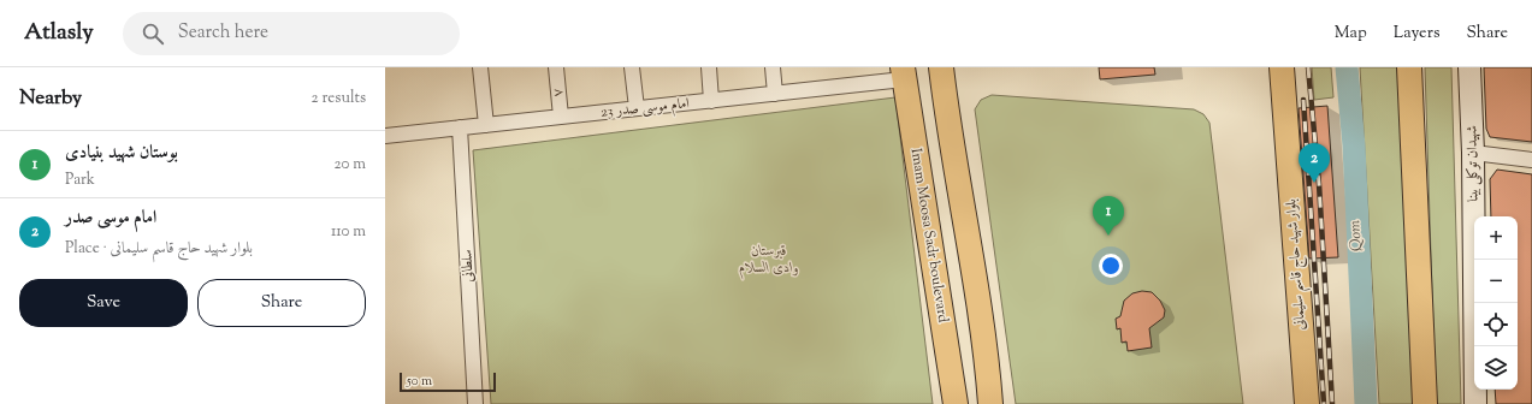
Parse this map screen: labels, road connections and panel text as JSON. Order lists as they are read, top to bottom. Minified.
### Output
{"streets":{"main road":["شهیدان توکلی بینا","Imam Moosa Sadr boulevard","بلوار شهید حاج قاسم سلیمانی"],"street":["۷","امام موسی صدر 23","سلطانی"]},"crossings":[["۷","امام موسی صدر 23"],["امام موسی صدر 23","Imam Moosa Sadr boulevard"],["امام موسی صدر 23","سلطانی"]],"water":["Qom"],"parks":["قبرستان وادی السلام"],"scale_bar":"50 m","page":{"header":"Atlasly","search":"Search here","nav":["Map","Layers","Share"],"heading":["Nearby","2 results"],"list":[{"mark":"1","name":"بوستان شهید بنیادی","note":"Park","value":"20 m"},{"mark":"2","name":"امام موسی صدر","note":"Place · بلوار شهید حاج قاسم سلیمانی","value":"110 m"}],"pins":["2","1"],"map_buttons":["+","−"],"buttons":["Save","Share"],"scale":"50 m"}}
